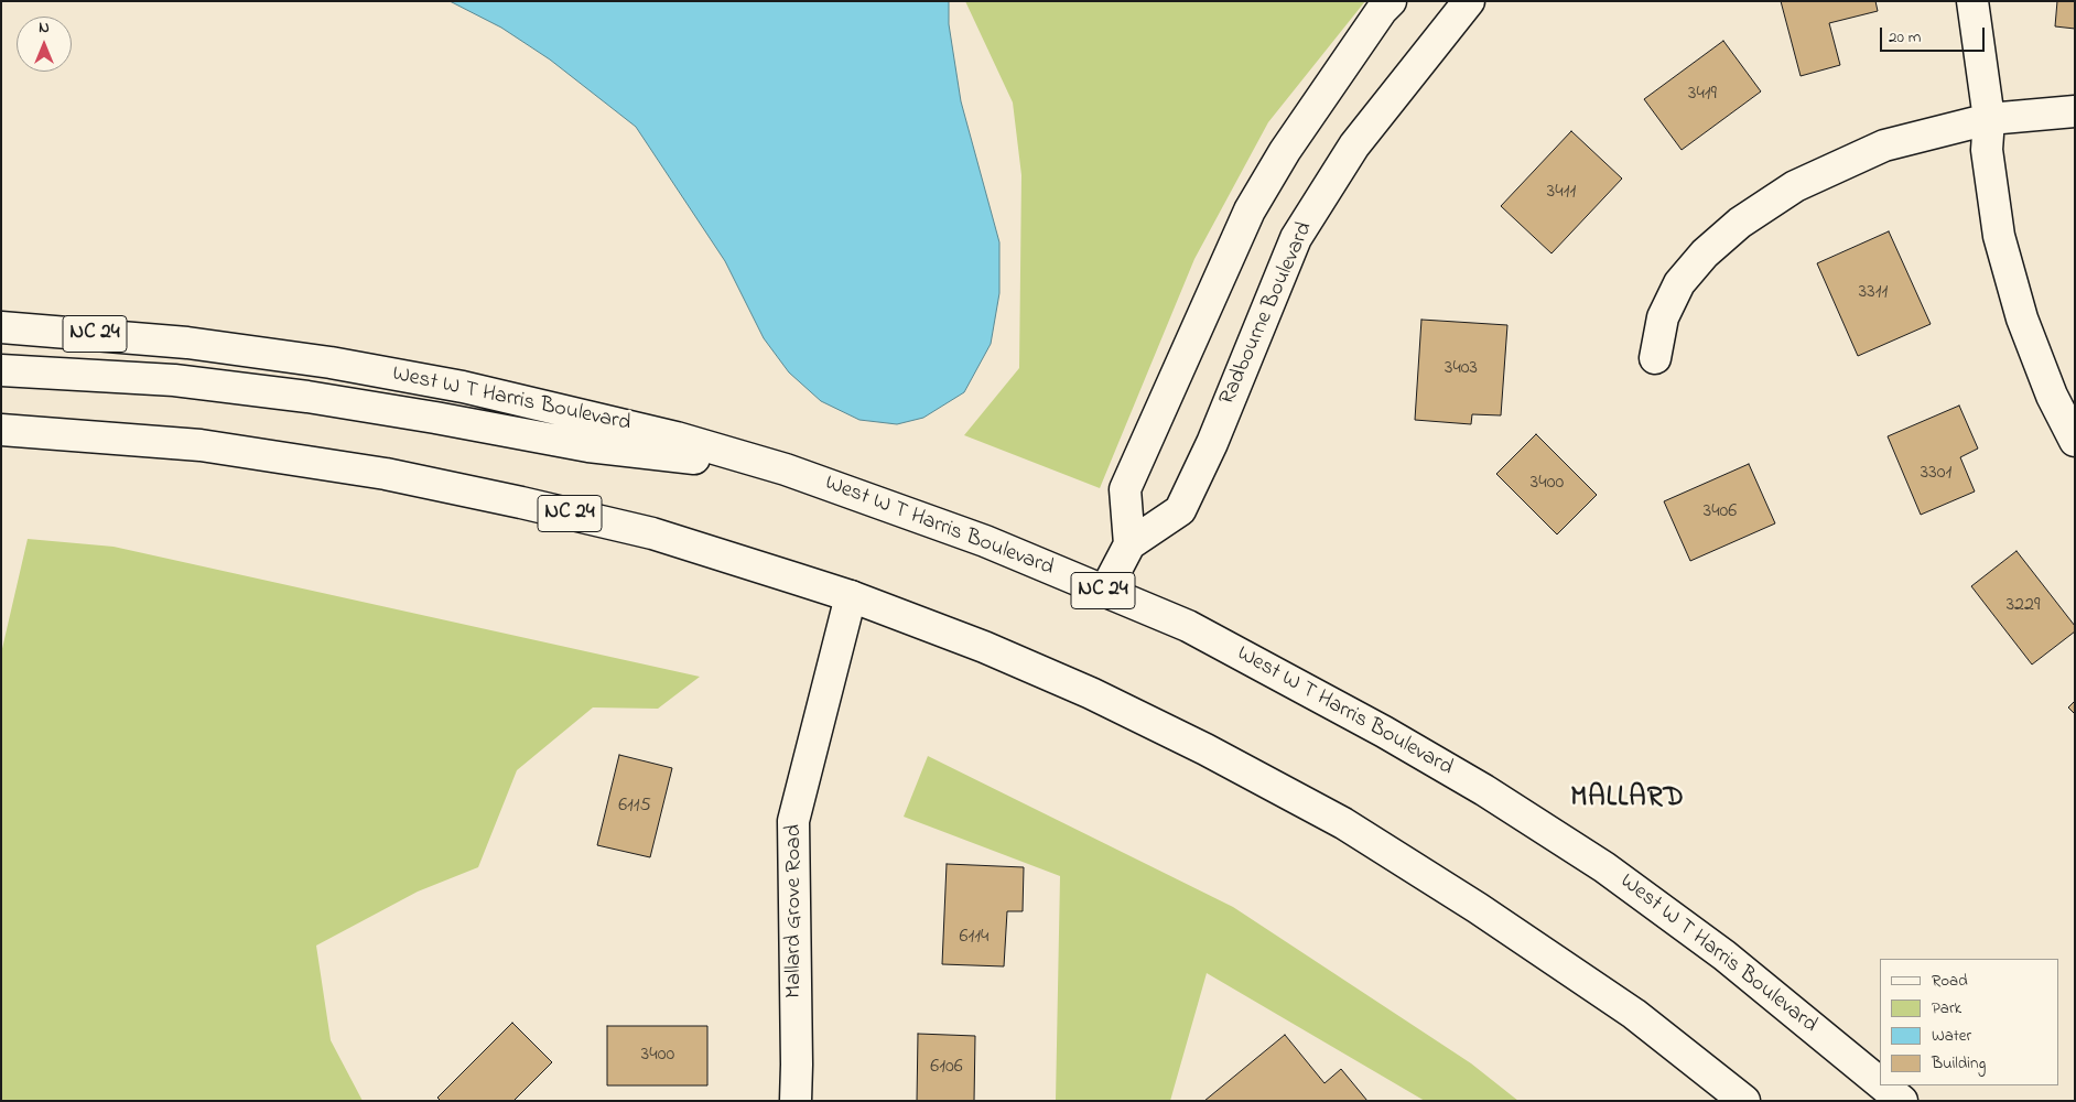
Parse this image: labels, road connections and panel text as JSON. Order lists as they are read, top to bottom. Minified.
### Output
{"streets":{"main road":["Radbourne Boulevard","NC 24","West W T Harris Boulevard","Mallard Grove Road"]},"crossings":[["Radbourne Boulevard","West W T Harris Boulevard"],["NC 24","Mallard Grove Road"]],"districts":["MALLARD"],"house_numbers":["3419","3411","3311","3403","3301","3400","3406","3229","6115","6114","3400","6106"],"legend":["Road","Park","Water","Building"],"scale_bar":"20 m","north":"top"}
